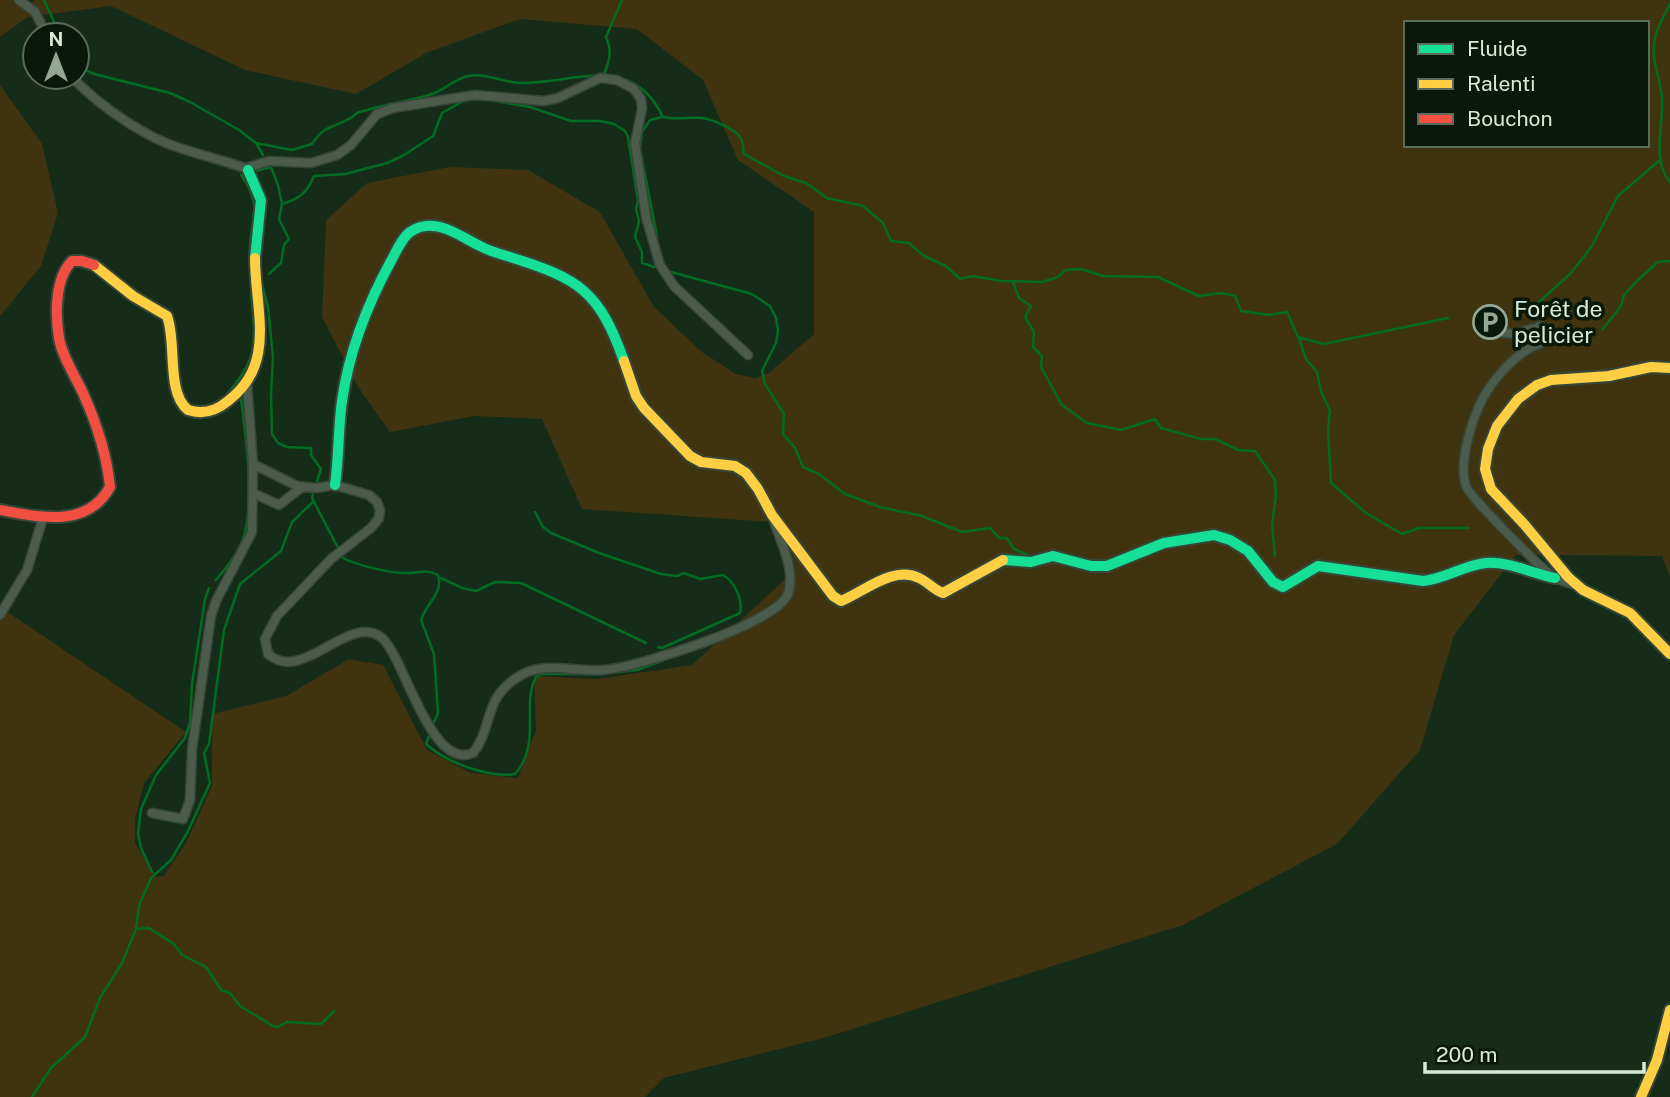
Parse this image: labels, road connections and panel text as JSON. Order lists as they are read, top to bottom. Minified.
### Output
{"places":{"parking":["Forêt de pelicier"]},"legend":["Fluide","Ralenti","Bouchon"],"scale_bar":"200 m","north":"top"}
